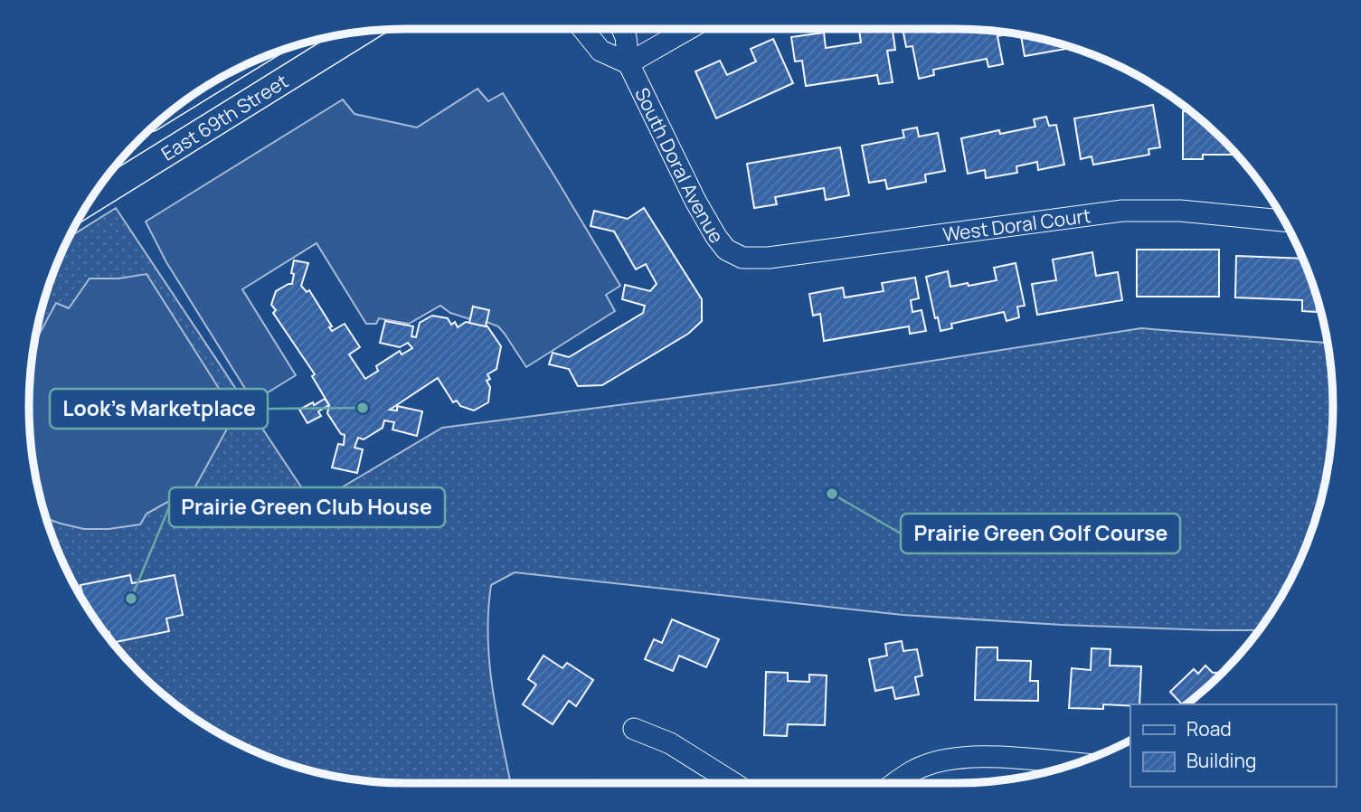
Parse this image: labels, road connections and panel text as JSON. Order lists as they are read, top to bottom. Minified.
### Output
{"streets":{"main road":["East 69th Street"],"street":["South Doral Avenue","West Doral Court"]},"crossings":[["South Doral Avenue","West Doral Court"]],"places":["Look's Marketplace","Prairie Green Golf Course","Prairie Green Club House"],"legend":["Road","Building"]}
